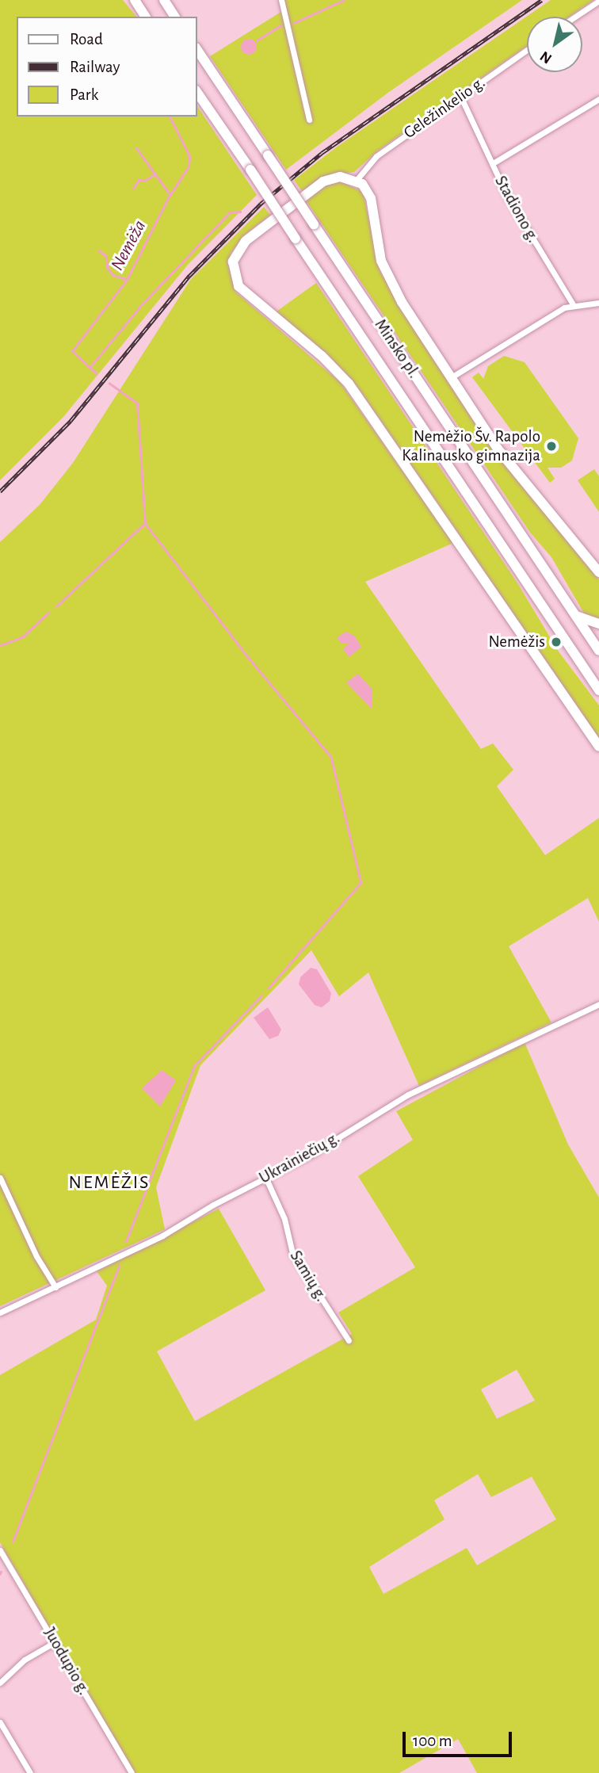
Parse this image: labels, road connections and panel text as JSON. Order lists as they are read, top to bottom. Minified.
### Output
{"streets":{"highway":["Minsko pl."],"street":["Geležinkelio g.","Stadiono g.","Ukrainiečių g.","Samių g.","Juodupio g."]},"crossings":[["Ukrainiečių g.","Samių g."]],"districts":["NEMĖŽIS"],"water":["Nemėža"],"places":["Nemėžio Šv. Rapolo Kalinausko gimnazija","Nemėžis"],"legend":["Road","Railway","Park"],"scale_bar":"100 m","north":"bottom left"}
